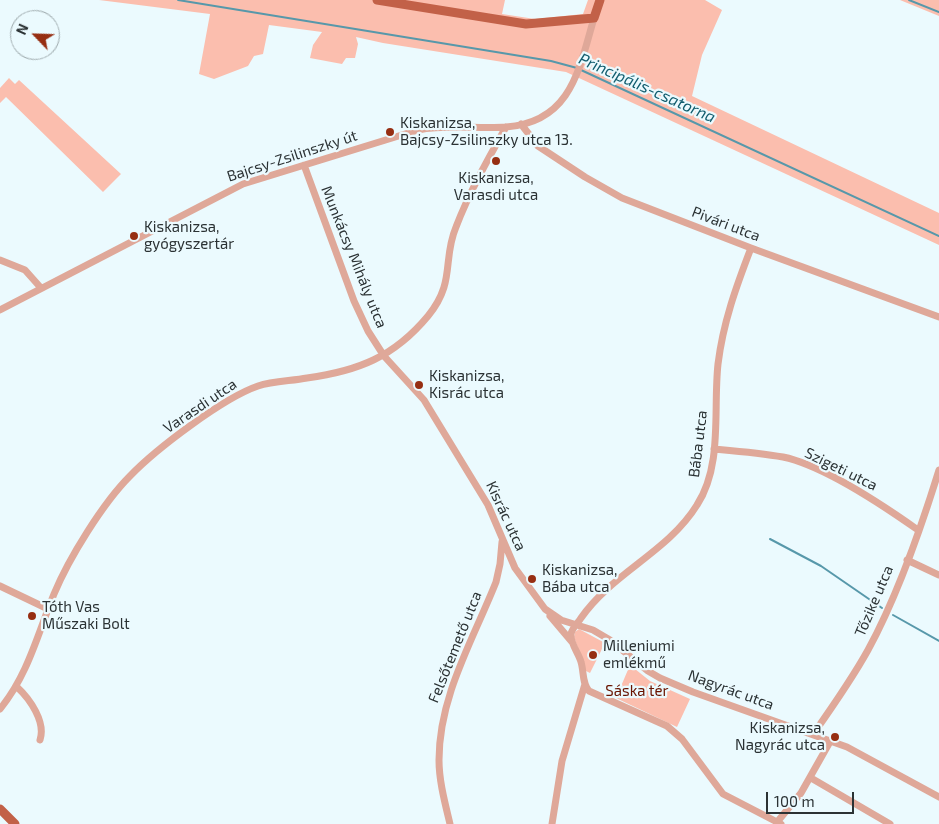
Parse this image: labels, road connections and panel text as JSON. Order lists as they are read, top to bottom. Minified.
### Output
{"streets":{"street":["Bajcsy-Zsilinszky út","Pivári utca","Munkácsy Mihály utca","Varasdi utca","Bába utca","Szigeti utca","Kisrác utca","Tőzike utca","Felsőtemető utca","Nagyrác utca"]},"crossings":[["Bajcsy-Zsilinszky út","Pivári utca"],["Bajcsy-Zsilinszky út","Munkácsy Mihály utca"],["Bajcsy-Zsilinszky út","Varasdi utca"],["Pivári utca","Bába utca"],["Munkácsy Mihály utca","Varasdi utca"],["Munkácsy Mihály utca","Kisrác utca"],["Varasdi utca","Kisrác utca"],["Bába utca","Szigeti utca"],["Bába utca","Kisrác utca"],["Bába utca","Nagyrác utca"],["Szigeti utca","Tőzike utca"],["Kisrác utca","Felsőtemető utca"],["Kisrác utca","Nagyrác utca"],["Tőzike utca","Nagyrác utca"]],"water":["Principális-csatorna"],"parks":["Sáska tér"],"places":["Kiskanizsa, Bajcsy-Zsilinszky utca 13.","Kiskanizsa, Varasdi utca","Kiskanizsa, gyógyszertár","Kiskanizsa, Kisrác utca","Kiskanizsa, Bába utca","Tóth Vas Műszaki Bolt","Milleniumi emlékmű","Kiskanizsa, Nagyrác utca"],"scale_bar":"100 m","north":"top left"}
